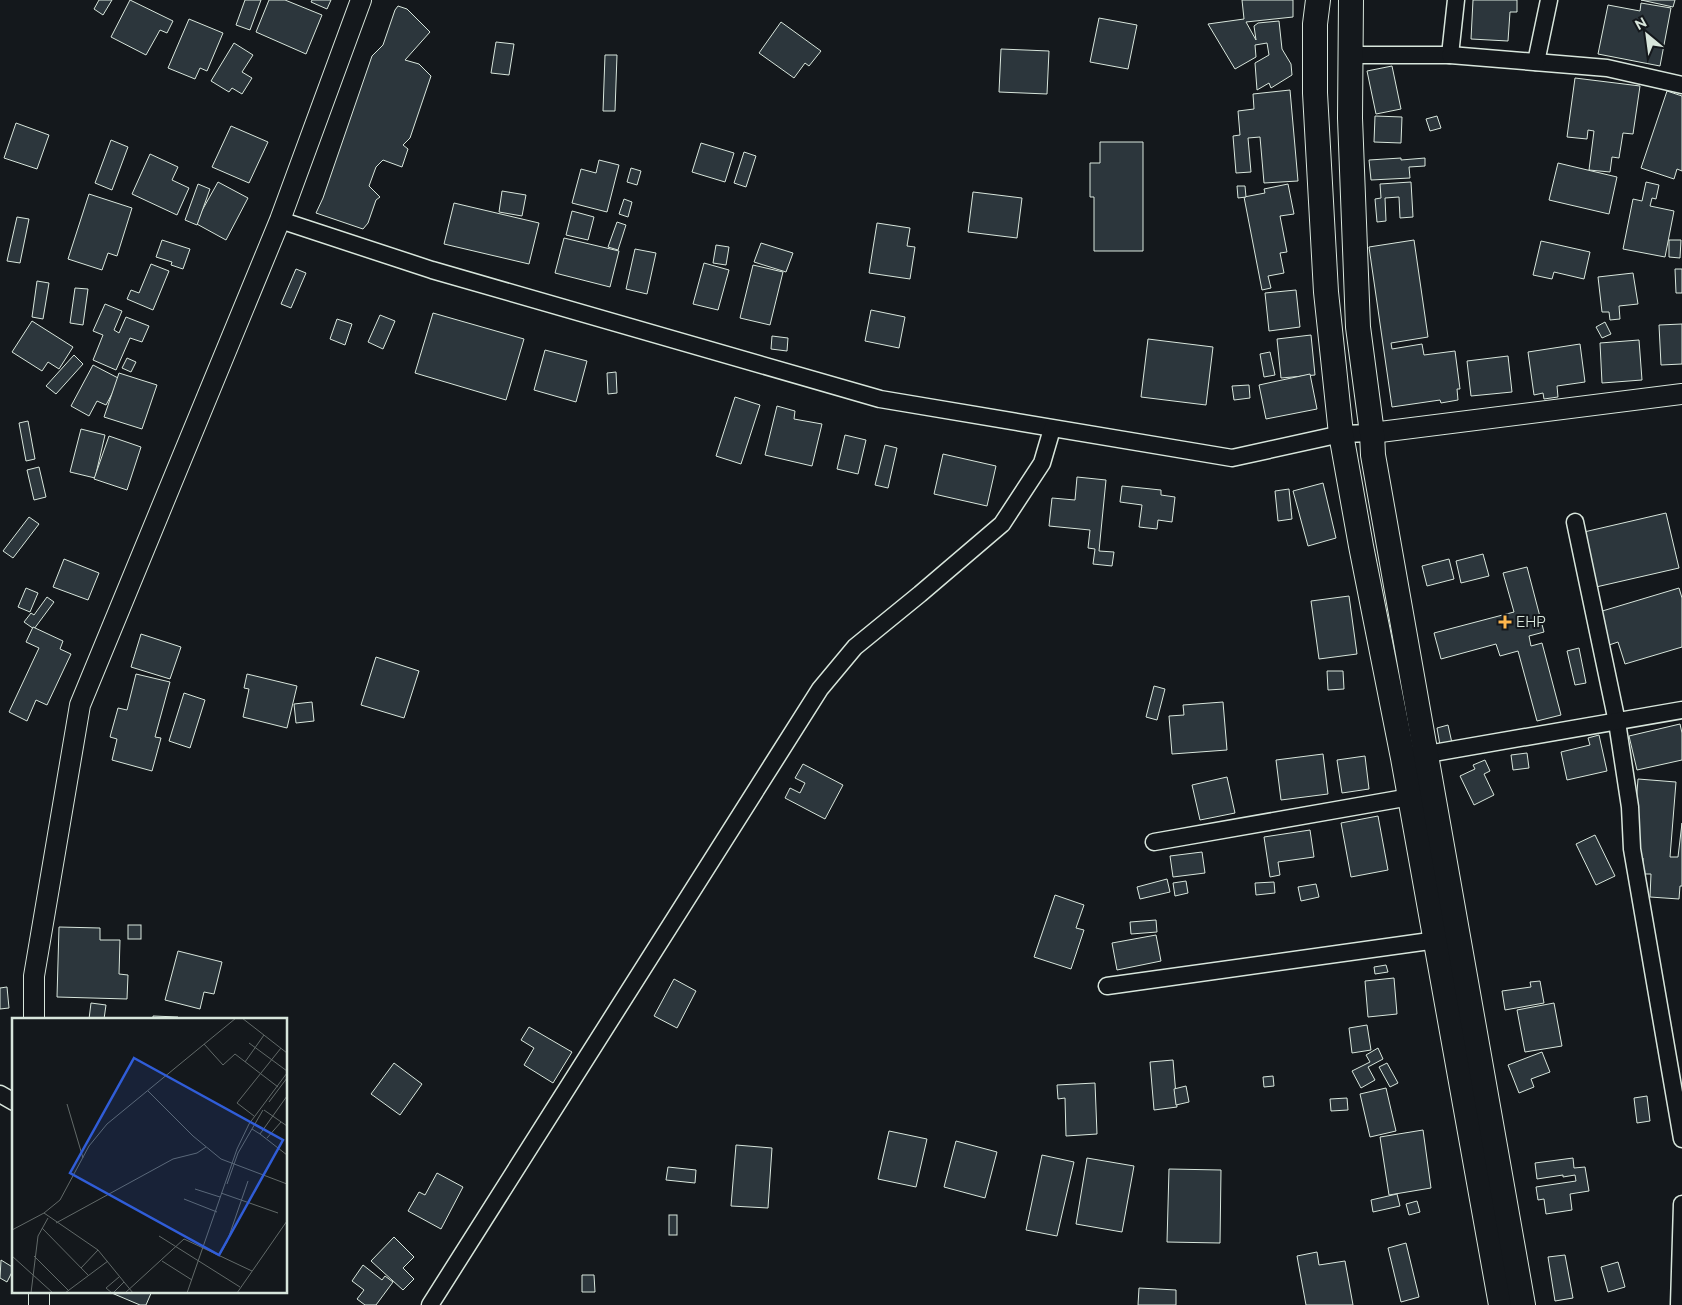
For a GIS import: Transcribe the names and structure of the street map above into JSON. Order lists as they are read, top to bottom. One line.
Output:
{"places":{"health":["EHP"]},"north":"top left"}
